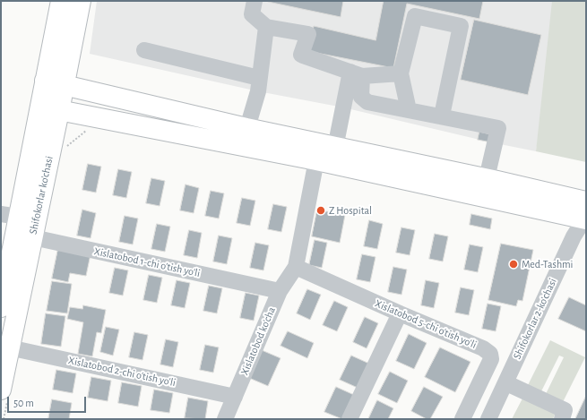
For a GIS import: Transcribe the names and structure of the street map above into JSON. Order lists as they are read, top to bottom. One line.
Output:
{"streets":{"main road":["Shifokorlar ko'chasi"],"street":["Xislatobod 1-chi o'tish yo'li","Shifokorlar 2-ko'chasi","Xislatobod 5-chi o'tish yo'li","Xislatobod ko'cha","Xislatobod 2-chi o'tish yo'li"]},"crossings":[["Shifokorlar ko'chasi","Xislatobod 1-chi o'tish yo'li"],["Shifokorlar ko'chasi","Xislatobod 2-chi o'tish yo'li"],["Xislatobod 1-chi o'tish yo'li","Xislatobod ko'cha"],["Xislatobod 5-chi o'tish yo'li","Xislatobod ko'cha"],["Xislatobod ko'cha","Xislatobod 2-chi o'tish yo'li"]],"places":["Z Hospital","Med-Tashmi"],"scale_bar":"50 m"}
